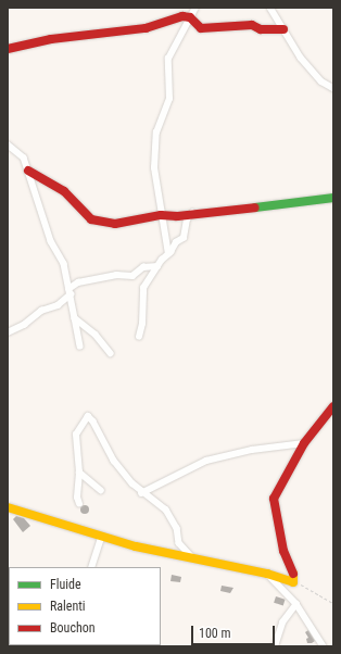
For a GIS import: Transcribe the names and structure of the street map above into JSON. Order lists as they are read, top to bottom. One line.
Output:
{"legend":["Fluide","Ralenti","Bouchon"],"scale_bar":"100 m"}
